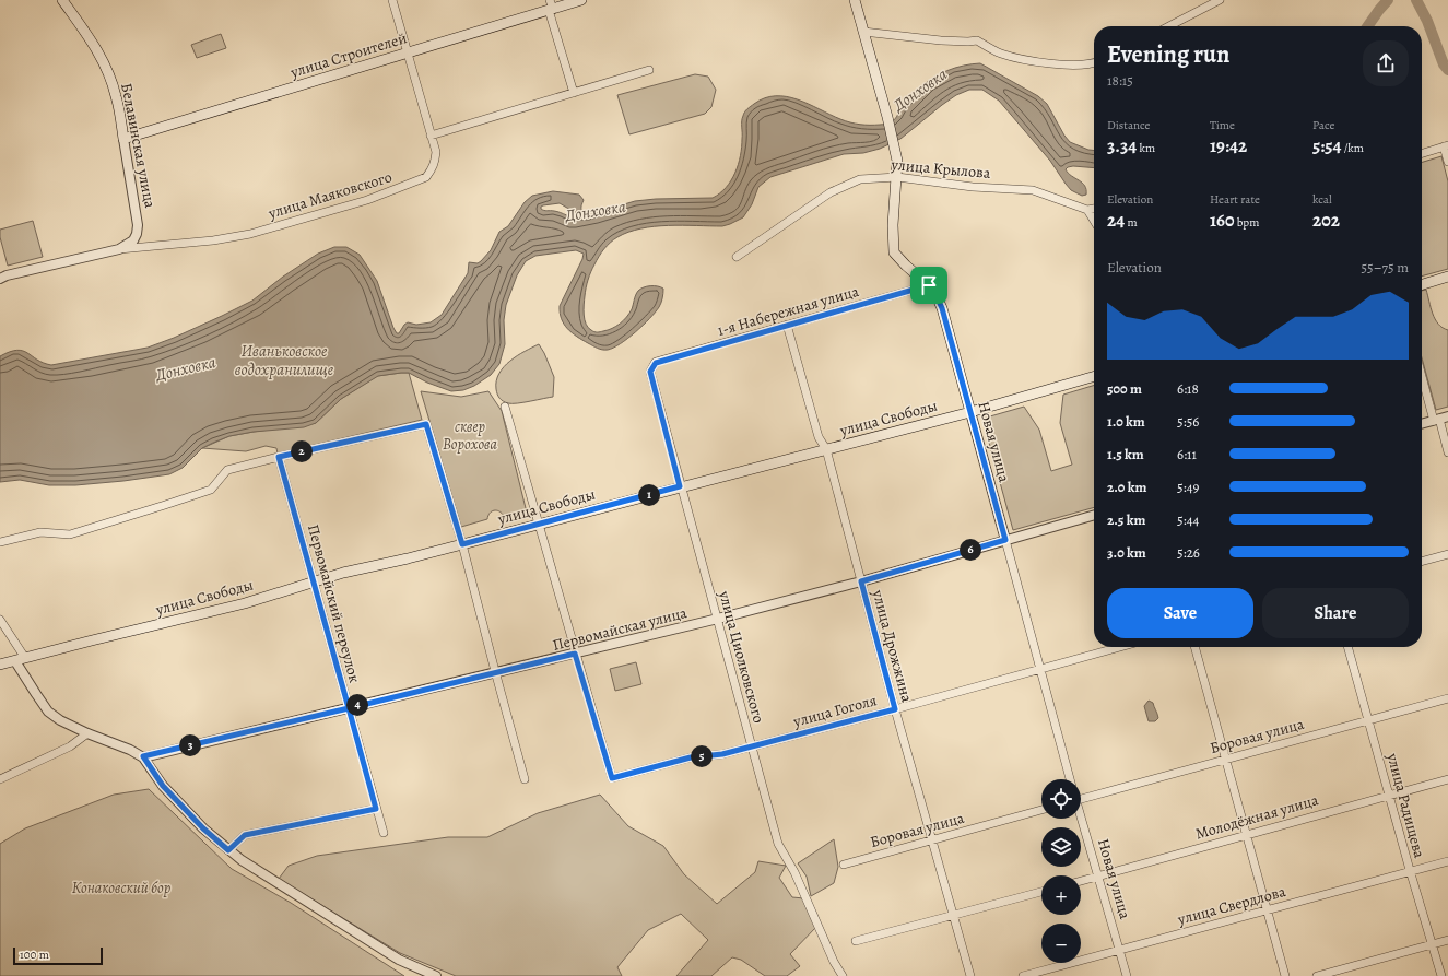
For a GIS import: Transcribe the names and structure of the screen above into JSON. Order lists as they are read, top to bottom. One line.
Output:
{"streets":{"main road":["улица Строителей","Белавинская улица","улица Свободы","Новая улица"],"street":["улица Крылова","улица Маяковского","1-я Набережная улица","Первомайский переулок","Первомайская улица","улица Дрожжина","улица Циолковского","улица Гоголя","Боровая улица","улица Радищева","Молодёжная улица","улица Свердлова"]},"crossings":[["улица Строителей","Белавинская улица"],["Белавинская улица","улица Маяковского"],["улица Крылова","Новая улица"],["1-я Набережная улица","Новая улица"],["1-я Набережная улица","улица Дрожжина"],["1-я Набережная улица","улица Циолковского"],["улица Свободы","Новая улица"],["улица Свободы","Первомайский переулок"],["улица Свободы","улица Дрожжина"],["улица Свободы","улица Циолковского"],["Новая улица","Первомайская улица"],["Новая улица","улица Гоголя"],["Новая улица","Молодёжная улица"],["Новая улица","улица Свердлова"],["Первомайский переулок","Первомайская улица"],["Первомайская улица","улица Дрожжина"],["Первомайская улица","улица Циолковского"],["Первомайская улица","улица Гоголя"],["улица Дрожжина","улица Гоголя"],["улица Дрожжина","Боровая улица"],["улица Циолковского","улица Гоголя"],["Боровая улица","улица Радищева"],["улица Радищева","Молодёжная улица"],["улица Радищева","улица Свердлова"]],"water":["Донховка","Иваньковское водохранилище"],"parks":["сквер Ворохова","Конаковский бор"],"scale_bar":"100 m","page":{"heading":["Evening run","18:15"],"stats":[["Distance","3.34 km"],["Time","19:42"],["Pace","5:54 /km"],["Elevation","24 m"],["Heart rate","160 bpm"],["kcal","202"]],"chart":["Elevation","55–75 m"],"list":[{"name":"500 m","note":"6:18"},{"name":"1.0 km","note":"5:56"},{"name":"1.5 km","note":"6:11"},{"name":"2.0 km","note":"5:49"},{"name":"2.5 km","note":"5:44"},{"name":"3.0 km","note":"5:26"}],"pins":["2","1","6","4","3","5"],"buttons":["Save","Share"],"map_buttons":["+","−"],"scale":"100 m"}}
